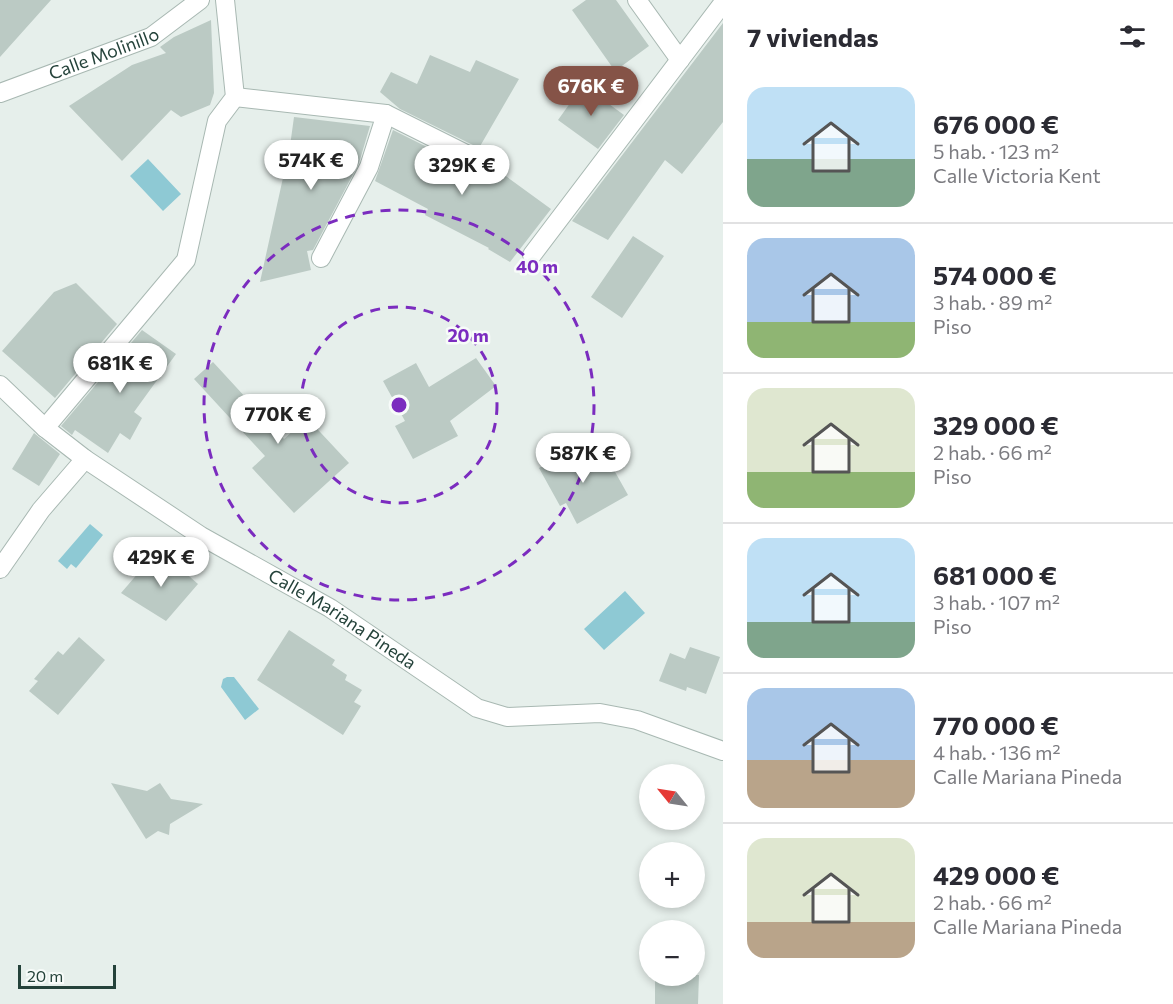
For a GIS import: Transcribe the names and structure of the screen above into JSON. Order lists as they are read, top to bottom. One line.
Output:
{"streets":{"street":["Calle Molinillo","Calle Mariana Pineda"]},"scale_bar":"20 m","north":"top left","page":{"heading":"7 viviendas","price":["676K €","574K €","329K €","681K €","770K €","587K €","429K €"],"list":[{"name":"676 000 €","note":"5 hab. · 123 m² · Calle Victoria Kent"},{"name":"574 000 €","note":"3 hab. · 89 m² · Piso"},{"name":"329 000 €","note":"2 hab. · 66 m² · Piso"},{"name":"681 000 €","note":"3 hab. · 107 m² · Piso"},{"name":"770 000 €","note":"4 hab. · 136 m² · Calle Mariana Pineda"},{"name":"429 000 €","note":"2 hab. · 66 m² · Calle Mariana Pineda"}],"map_buttons":["+","−"],"scale":"20 m"},"rings":["40 m","20 m"]}
